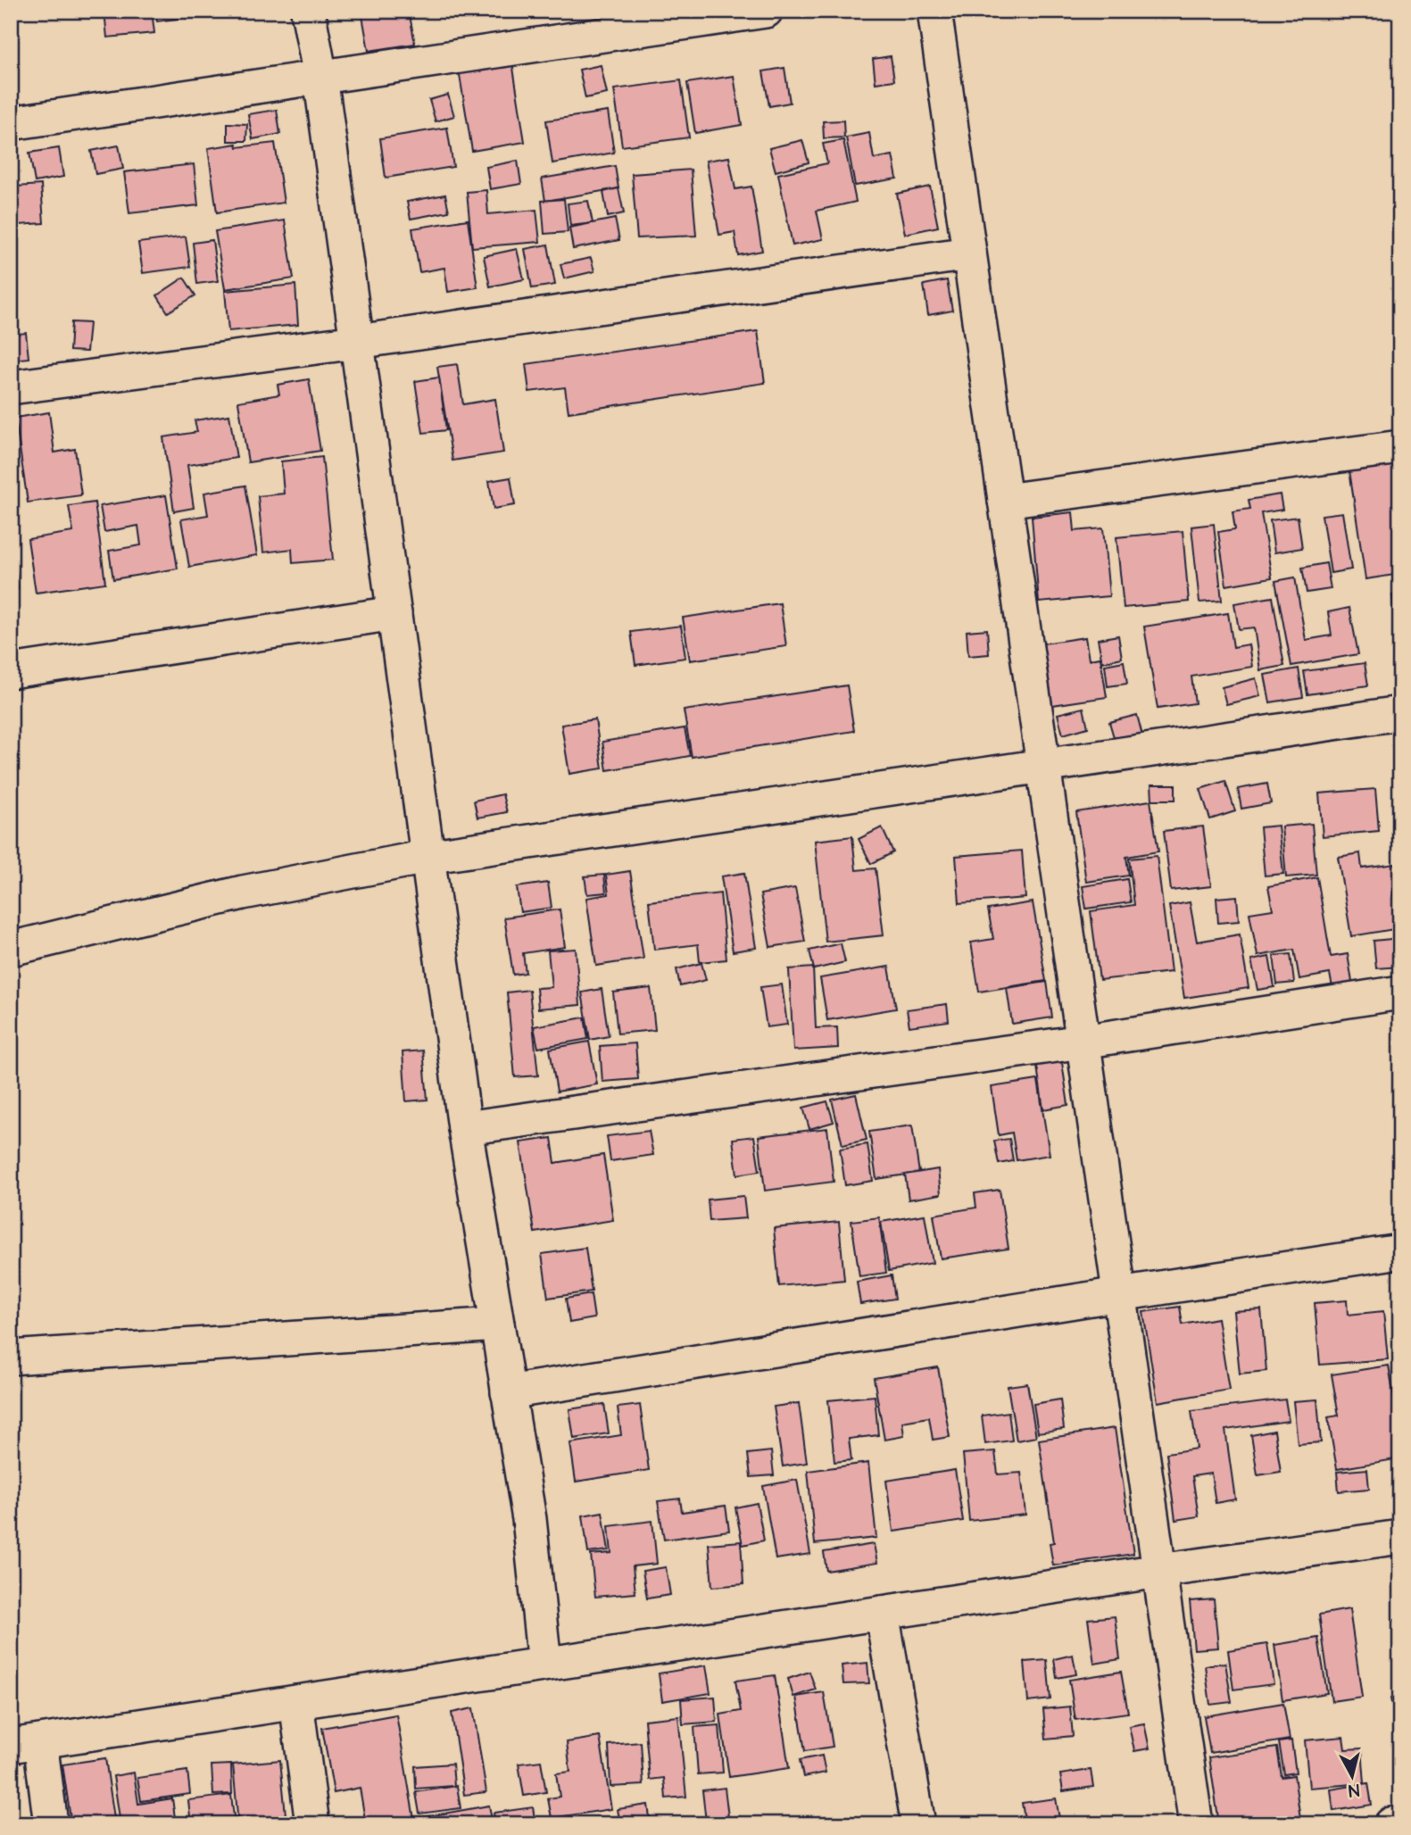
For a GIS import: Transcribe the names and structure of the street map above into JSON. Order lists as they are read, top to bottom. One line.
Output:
{"north":"bottom"}
